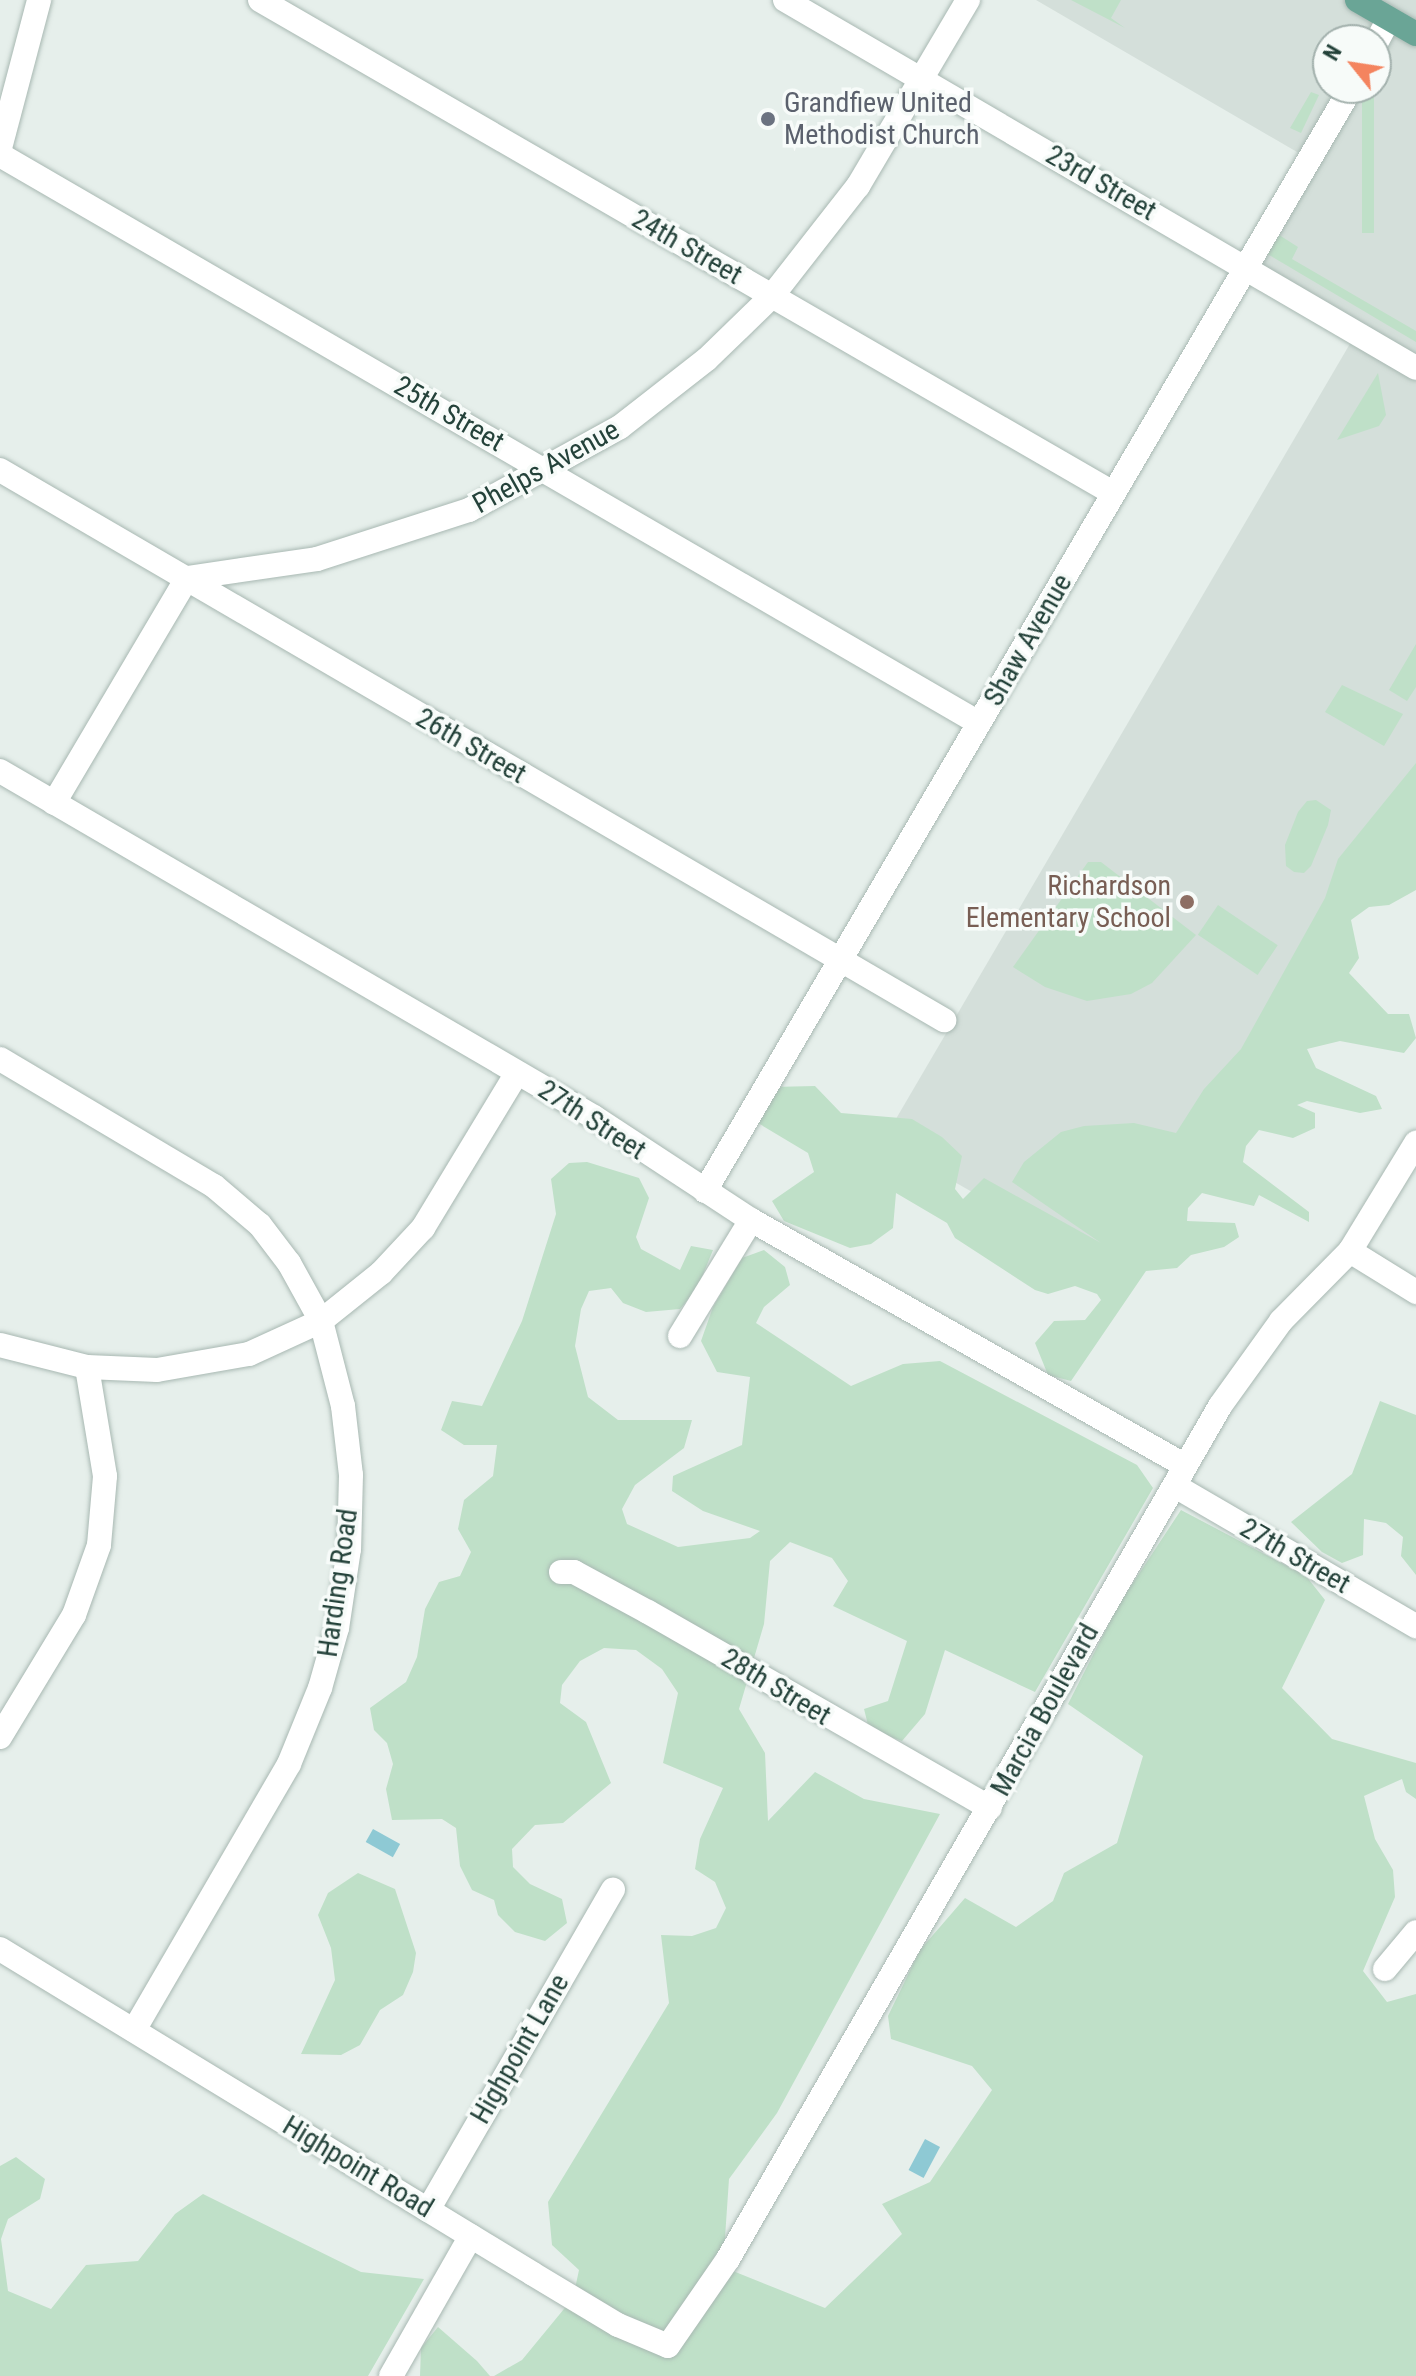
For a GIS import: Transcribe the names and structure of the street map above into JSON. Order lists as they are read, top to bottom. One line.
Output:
{"streets":{"street":["23rd Street","24th Street","25th Street","Phelps Avenue","Shaw Avenue","26th Street","27th Street","Harding Road","28th Street","Marcia Boulevard","Highpoint Lane","Highpoint Road"]},"crossings":[["23rd Street","Phelps Avenue"],["23rd Street","Shaw Avenue"],["24th Street","Phelps Avenue"],["24th Street","Shaw Avenue"],["25th Street","Phelps Avenue"],["25th Street","Shaw Avenue"],["Phelps Avenue","26th Street"],["Shaw Avenue","26th Street"],["Shaw Avenue","27th Street"],["27th Street","Marcia Boulevard"],["Harding Road","Highpoint Road"],["28th Street","Marcia Boulevard"],["Marcia Boulevard","Highpoint Road"],["Highpoint Lane","Highpoint Road"]],"places":["Grandfiew United Methodist Church","Richardson Elementary School"],"north":"top left"}
